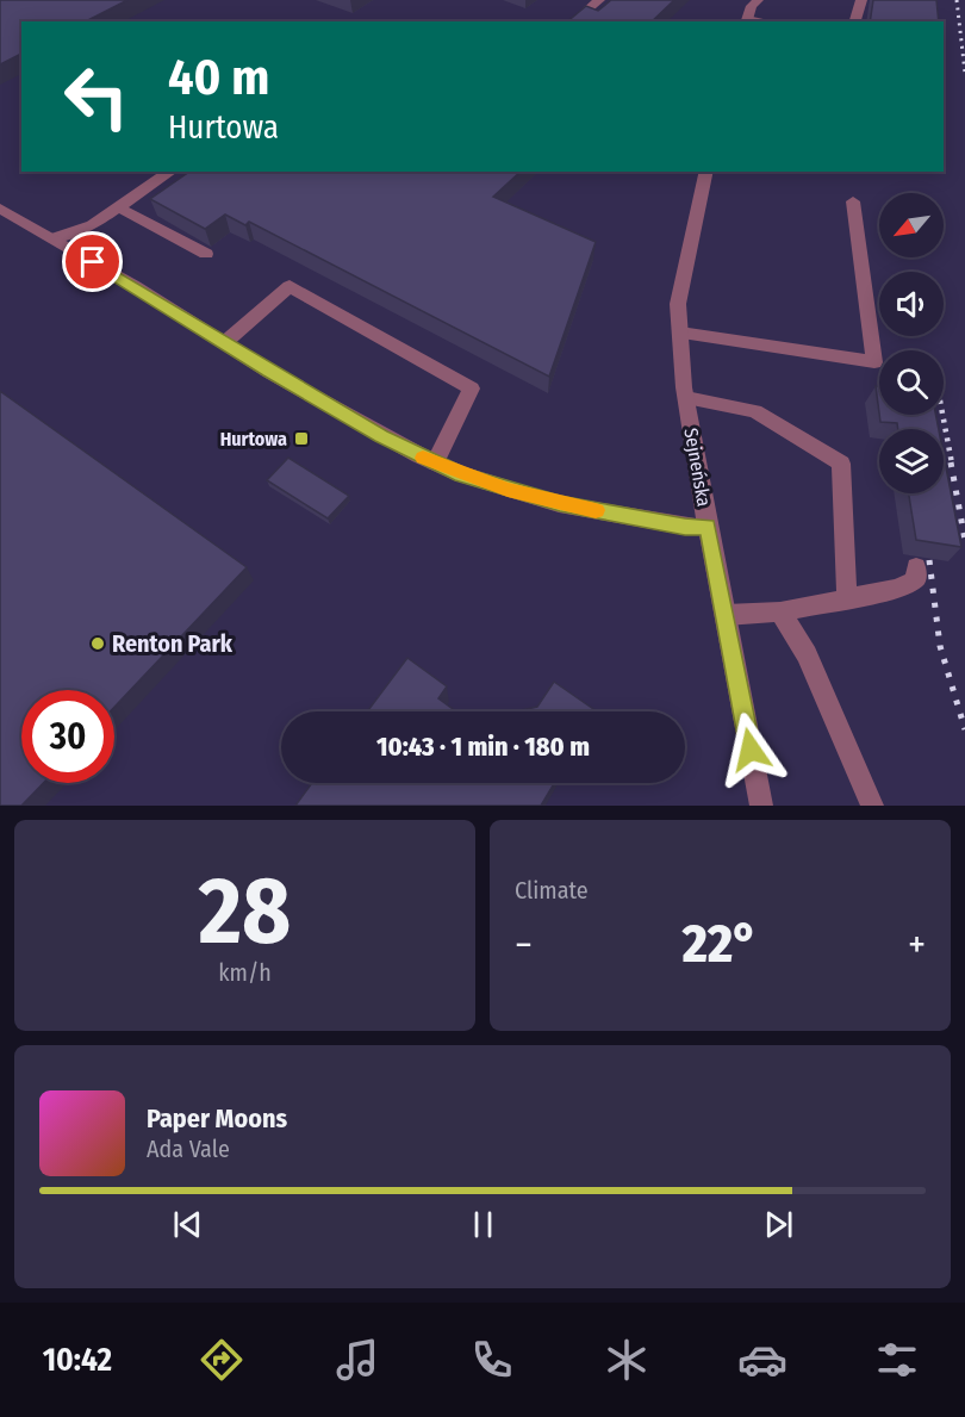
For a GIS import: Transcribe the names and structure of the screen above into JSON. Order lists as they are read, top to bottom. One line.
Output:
{"streets":{"street":["Sejneńska"]},"places":{"transit":["Hurtowa"],"other":["Renton Park"]},"north":"bottom left","page":{"turn":["40 m","Hurtowa"],"limit":"30","trip":"10:43 · 1 min · 180 m","tile":[["28","km/h"],"Climate"],"heat":["−","22°","+"],"song":["Paper Moons","Ada Vale"],"tabs":"10:42"}}
